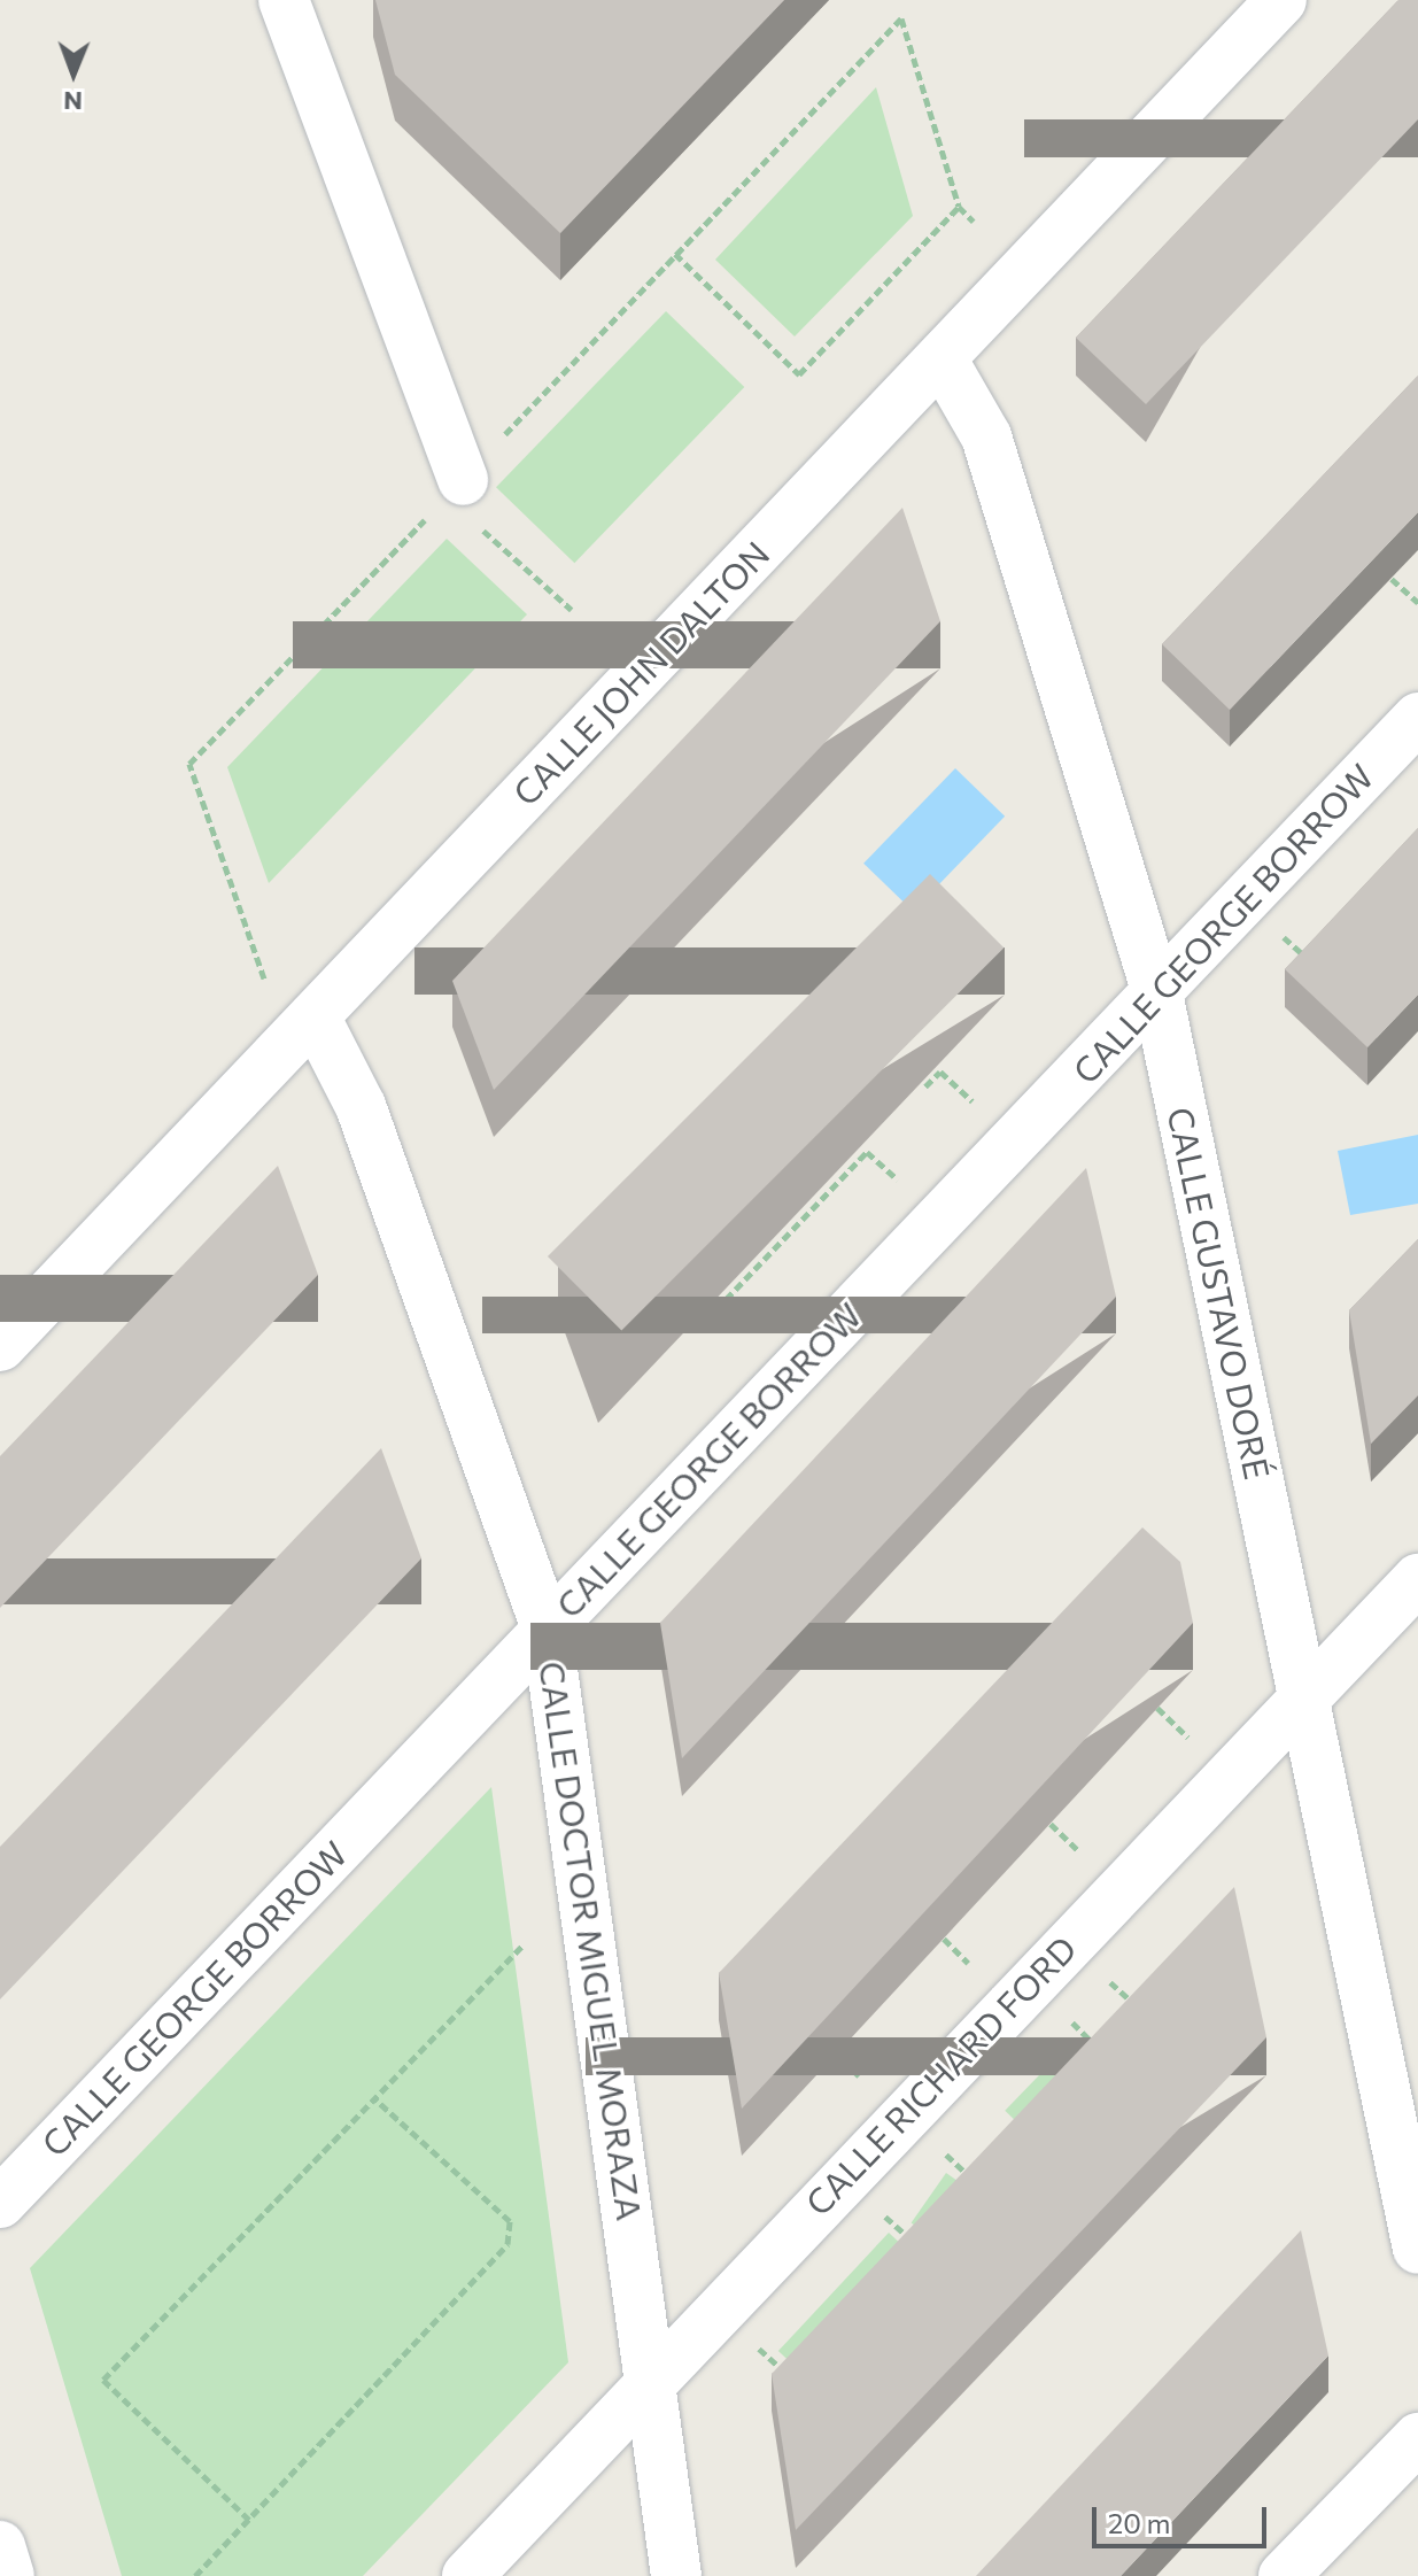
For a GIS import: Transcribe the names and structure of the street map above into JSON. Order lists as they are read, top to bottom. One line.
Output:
{"streets":{"street":["CALLE JOHN DALTON","CALLE GEORGE BORROW","CALLE GUSTAVO DORÉ","CALLE DOCTOR MIGUEL MORAZA","CALLE RICHARD FORD"]},"crossings":[["CALLE JOHN DALTON","CALLE GUSTAVO DORÉ"],["CALLE JOHN DALTON","CALLE DOCTOR MIGUEL MORAZA"],["CALLE GEORGE BORROW","CALLE GUSTAVO DORÉ"],["CALLE GEORGE BORROW","CALLE DOCTOR MIGUEL MORAZA"],["CALLE GUSTAVO DORÉ","CALLE RICHARD FORD"],["CALLE DOCTOR MIGUEL MORAZA","CALLE RICHARD FORD"]],"scale_bar":"20 m","north":"bottom"}
